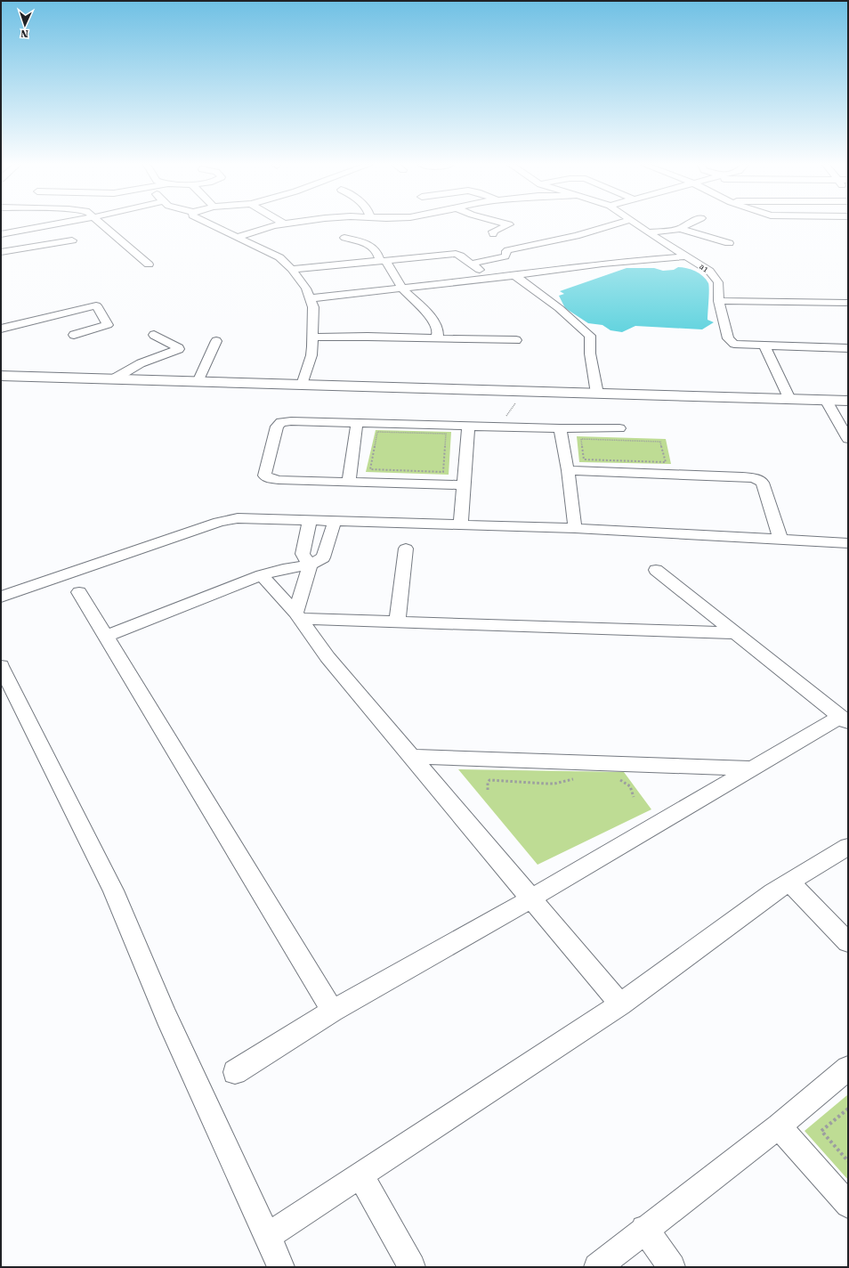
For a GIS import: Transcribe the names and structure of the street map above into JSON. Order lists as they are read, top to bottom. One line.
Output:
{"streets":{"street":["a1"]},"north":"bottom"}
